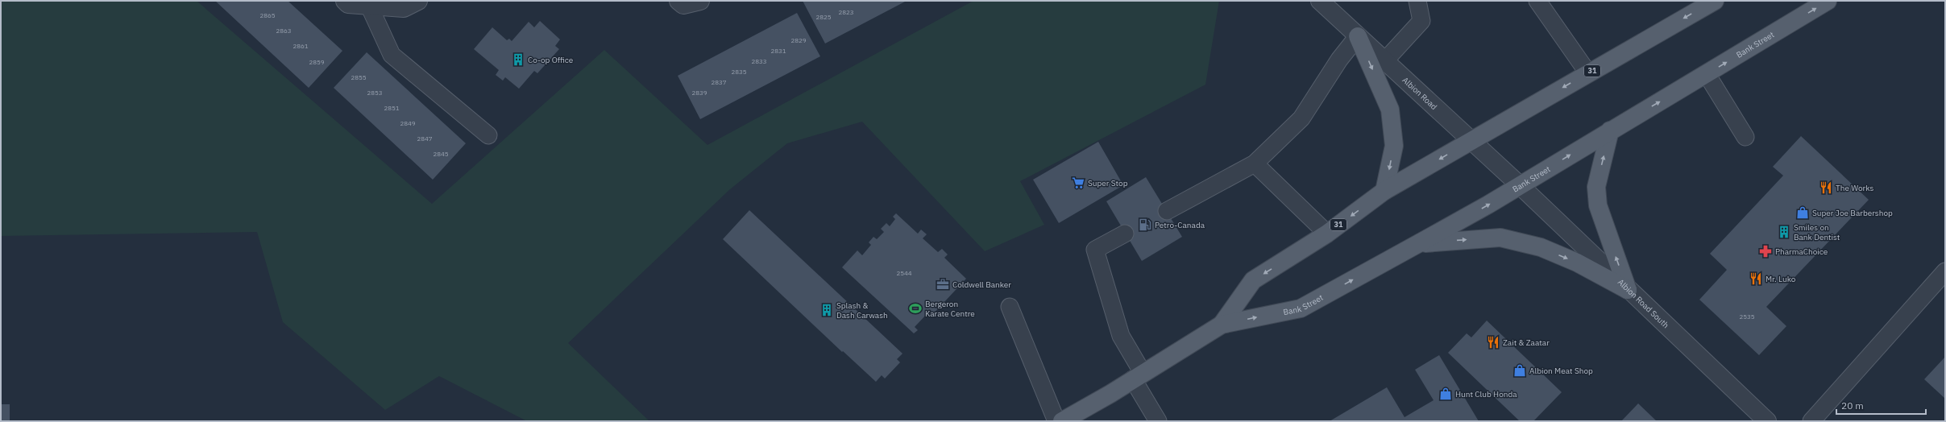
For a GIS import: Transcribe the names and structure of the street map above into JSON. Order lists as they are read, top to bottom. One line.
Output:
{"streets":{"main road":["Bank Street","31"],"street":["Albion Road","Albion Road South"]},"crossings":[["Bank Street","Albion Road"],["Bank Street","Albion Road South"],["Albion Road","Albion Road South"]],"places":{"building":["Co-op Office","Smiles on Bank Dentist","Splash & Dash Carwash"],"supermarket":["Super Stop"],"restaurant":["The Works","Mr. Luko","Zait & Zaatar"],"shop":["Super Joe Barbershop","Albion Meat Shop","Hunt Club Honda"],"fuel station":["Petro-Canada"],"pharmacy":["PharmaChoice"],"office":["Coldwell Banker"],"sports":["Bergeron Karate Centre"]},"house_numbers":["2823","2865","2825","2863","2829","2861","2831","2833","2859","2835","2855","2837","2853","2839","2851","2849","2847","2845","2544","2535"],"scale_bar":"20 m"}
